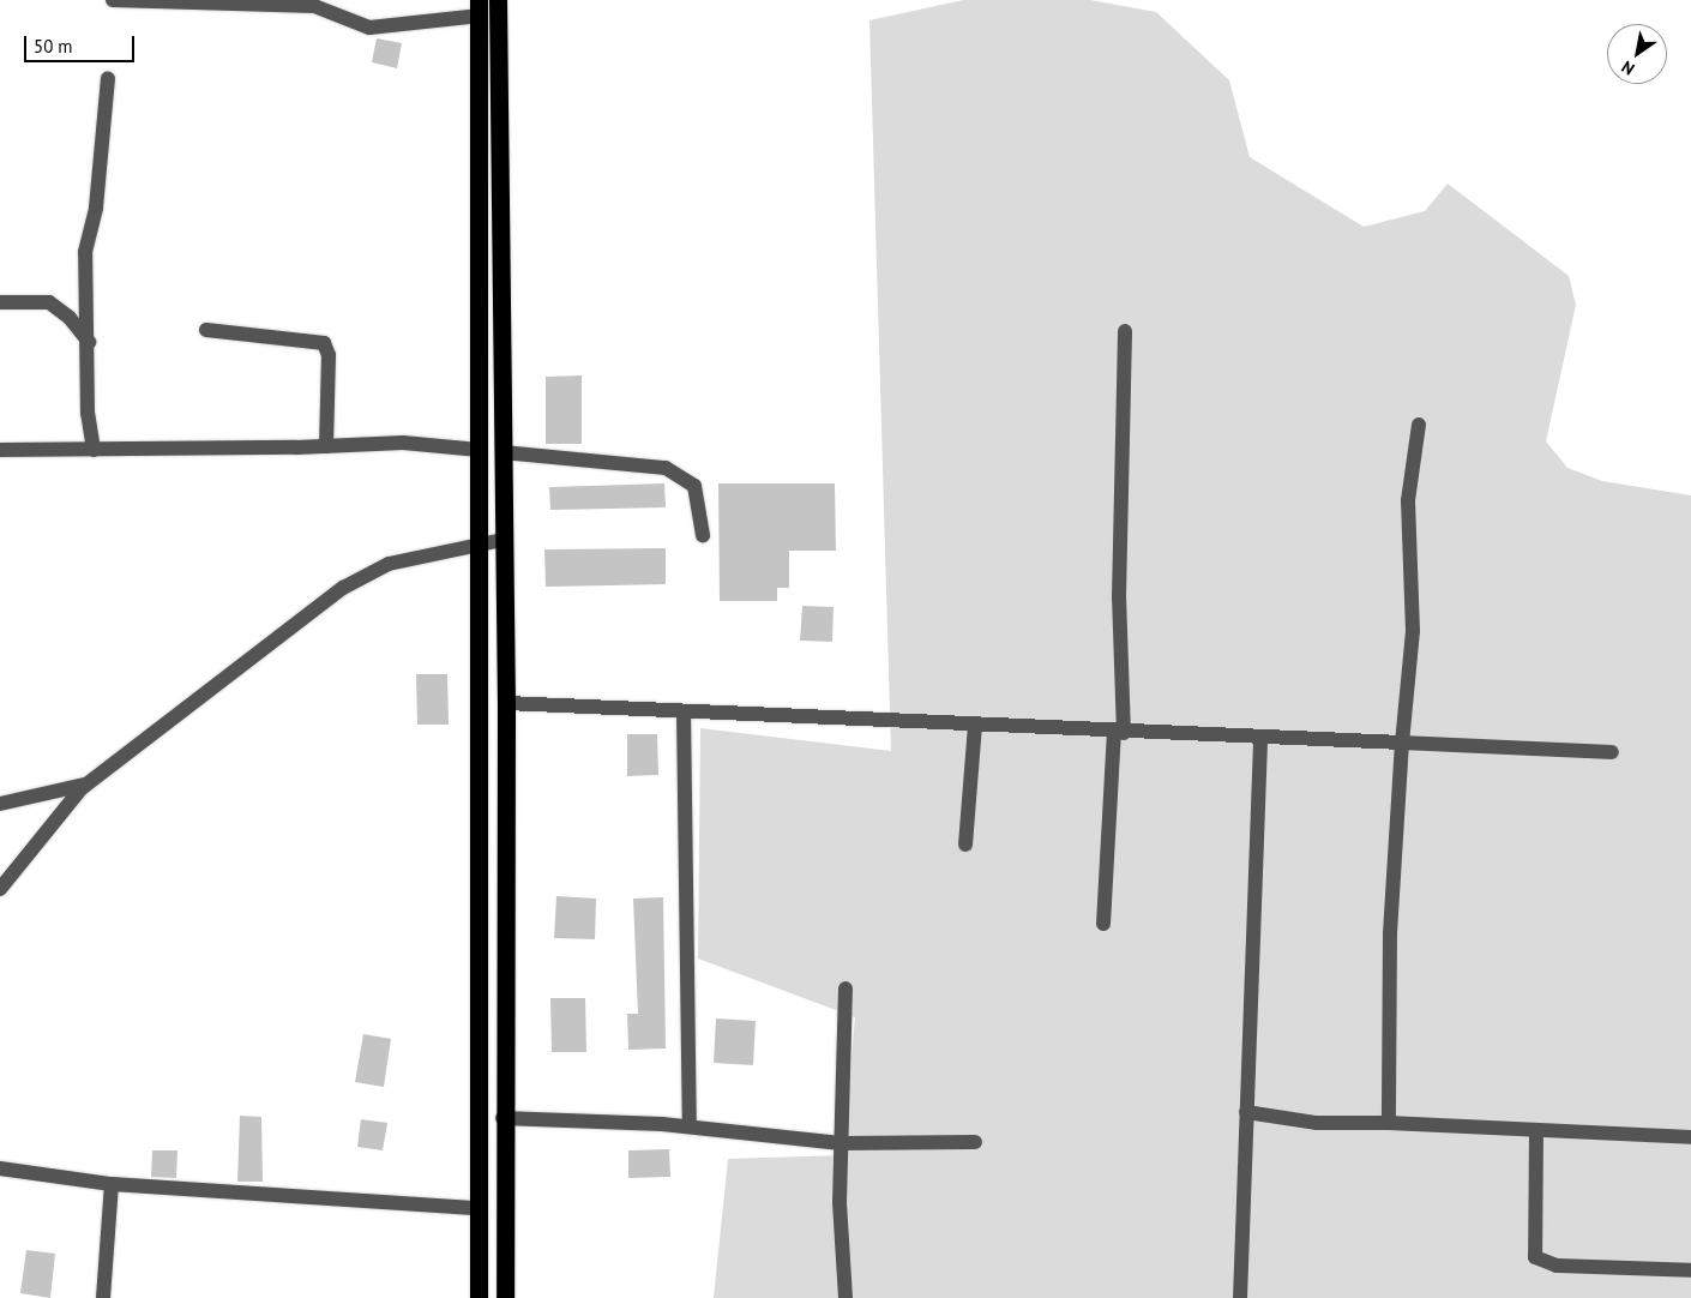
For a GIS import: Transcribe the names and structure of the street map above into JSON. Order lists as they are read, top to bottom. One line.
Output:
{"scale_bar":"50 m","north":"bottom left"}
